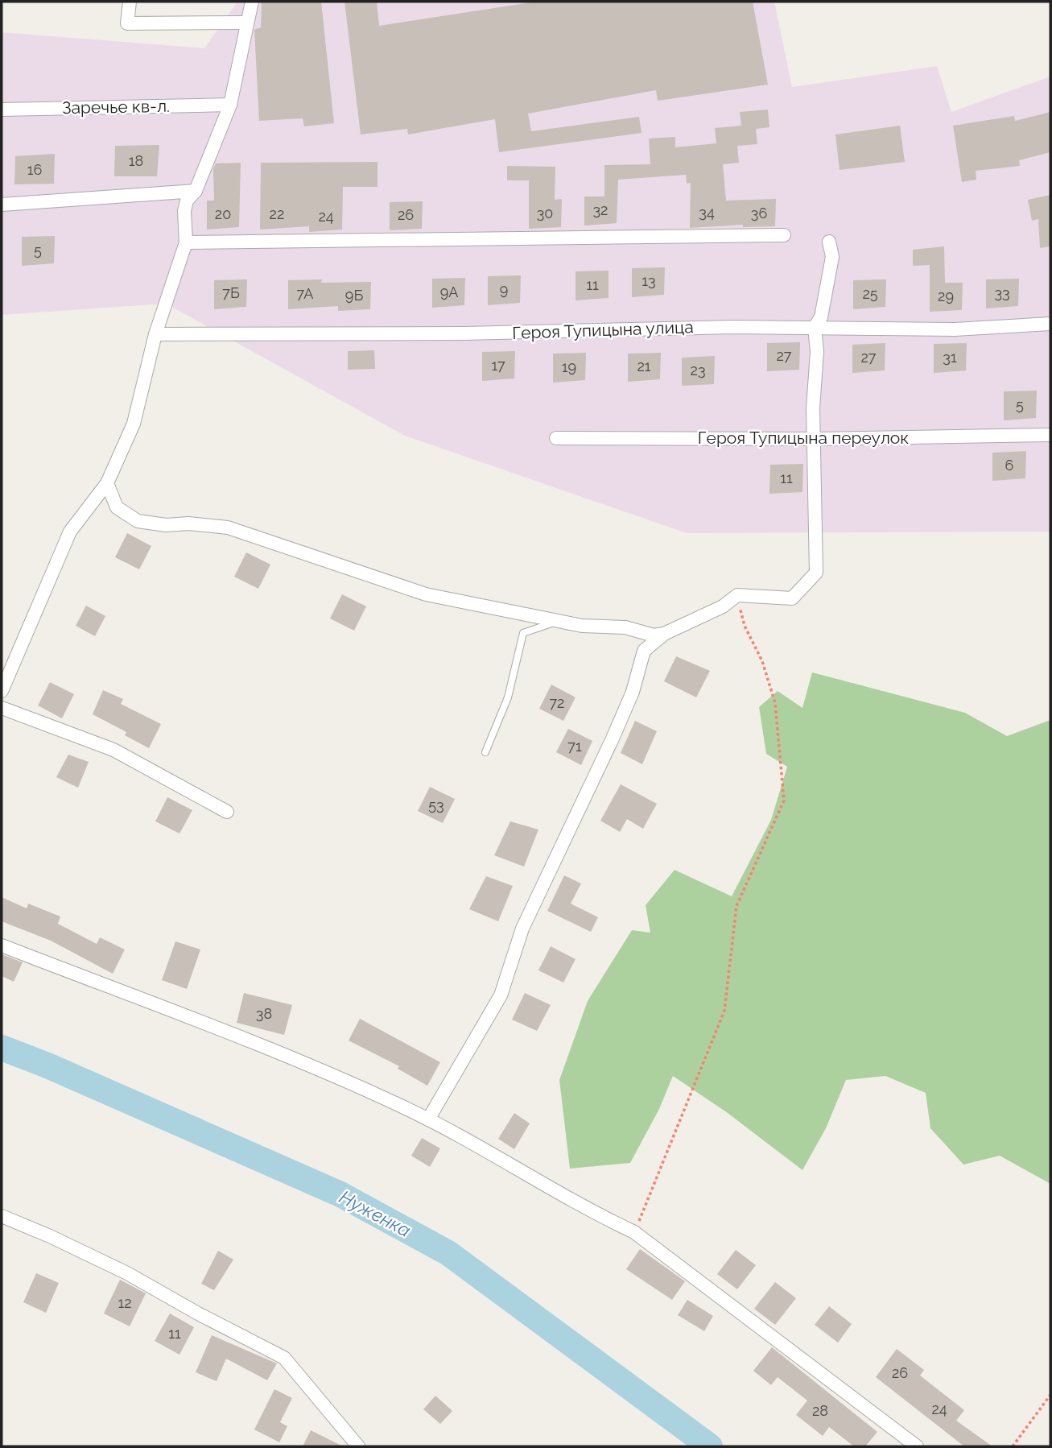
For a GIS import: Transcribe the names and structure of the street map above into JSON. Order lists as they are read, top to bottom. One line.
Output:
{"streets":{"street":["Заречье кв-л.","Героя Тупицына улица","Героя Тупицына переулок"]},"water":["Нуженка"],"house_numbers":["18","16","32","34","30","36","20","22","26","24","5","13","11","9","9А","7Б","33","7А","25","9Б","29","27","27","31","17","21","19","23","5","6","11","72","71","53","38","12","11","26","24","28"]}
